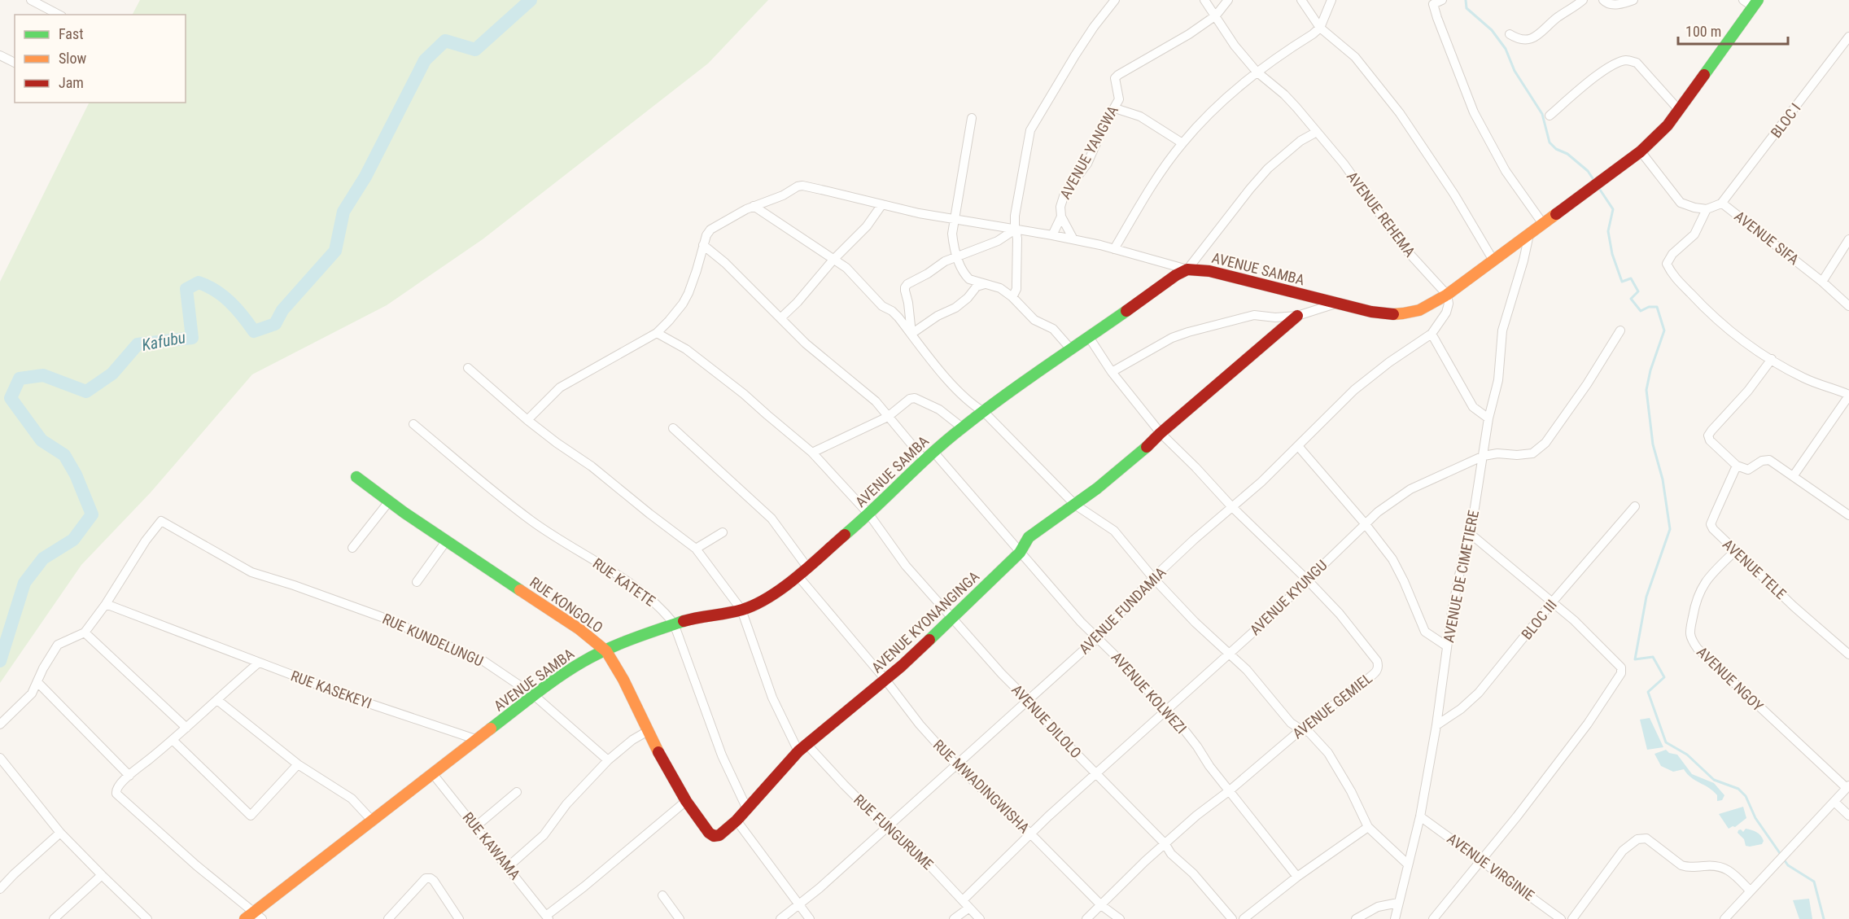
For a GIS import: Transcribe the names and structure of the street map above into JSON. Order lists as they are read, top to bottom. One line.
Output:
{"streets":{"street":["BLOC I","AVENUE YANGWA","AVENUE REHEMA","AVENUE SIFA","AVENUE SAMBA","AVENUE TELE","AVENUE DE CIMETIERE","RUE KATETE","AVENUE KYUNGU","RUE KONGOLO","AVENUE FUNDAMIA","BLOC III","AVENUE KYONANGINGA","RUE KUNDELUNGU","AVENUE NGOY","RUE KASEKEYI","AVENUE KOLWEZI","AVENUE GEMIEL","AVENUE DILOLO","RUE MWADINGWISHA","RUE FUNGURUME","RUE KAWAMA","AVENUE VIRGINIE"]},"crossings":[["BLOC I","AVENUE SIFA"],["AVENUE YANGWA","AVENUE REHEMA"],["AVENUE REHEMA","AVENUE SAMBA"],["AVENUE REHEMA","AVENUE FUNDAMIA"],["AVENUE SAMBA","AVENUE DE CIMETIERE"],["AVENUE SAMBA","RUE KATETE"],["AVENUE SAMBA","RUE KONGOLO"],["AVENUE SAMBA","AVENUE FUNDAMIA"],["AVENUE SAMBA","RUE KUNDELUNGU"],["AVENUE SAMBA","RUE KASEKEYI"],["AVENUE SAMBA","AVENUE KOLWEZI"],["AVENUE SAMBA","AVENUE GEMIEL"],["AVENUE SAMBA","AVENUE DILOLO"],["AVENUE SAMBA","RUE MWADINGWISHA"],["AVENUE SAMBA","RUE FUNGURUME"],["AVENUE SAMBA","RUE KAWAMA"],["AVENUE TELE","AVENUE NGOY"],["AVENUE DE CIMETIERE","AVENUE KYUNGU"],["AVENUE DE CIMETIERE","BLOC III"],["AVENUE DE CIMETIERE","AVENUE VIRGINIE"],["RUE KATETE","AVENUE KYONANGINGA"],["AVENUE KYUNGU","AVENUE KOLWEZI"],["AVENUE KYUNGU","AVENUE GEMIEL"],["AVENUE KYUNGU","AVENUE DILOLO"],["AVENUE KYUNGU","RUE MWADINGWISHA"],["AVENUE KYUNGU","RUE FUNGURUME"],["RUE KONGOLO","AVENUE KYONANGINGA"],["AVENUE FUNDAMIA","AVENUE KOLWEZI"],["AVENUE FUNDAMIA","AVENUE GEMIEL"],["AVENUE FUNDAMIA","AVENUE DILOLO"],["AVENUE FUNDAMIA","RUE MWADINGWISHA"],["AVENUE FUNDAMIA","RUE FUNGURUME"],["AVENUE KYONANGINGA","AVENUE KOLWEZI"],["AVENUE KYONANGINGA","AVENUE GEMIEL"],["AVENUE KYONANGINGA","AVENUE DILOLO"],["AVENUE KYONANGINGA","RUE MWADINGWISHA"],["AVENUE KYONANGINGA","RUE FUNGURUME"],["RUE KUNDELUNGU","RUE KASEKEYI"],["AVENUE KOLWEZI","AVENUE GEMIEL"],["AVENUE GEMIEL","AVENUE DILOLO"],["AVENUE GEMIEL","RUE MWADINGWISHA"]],"water":["Kafubu"],"legend":["Fast","Slow","Jam"],"scale_bar":"100 m"}
